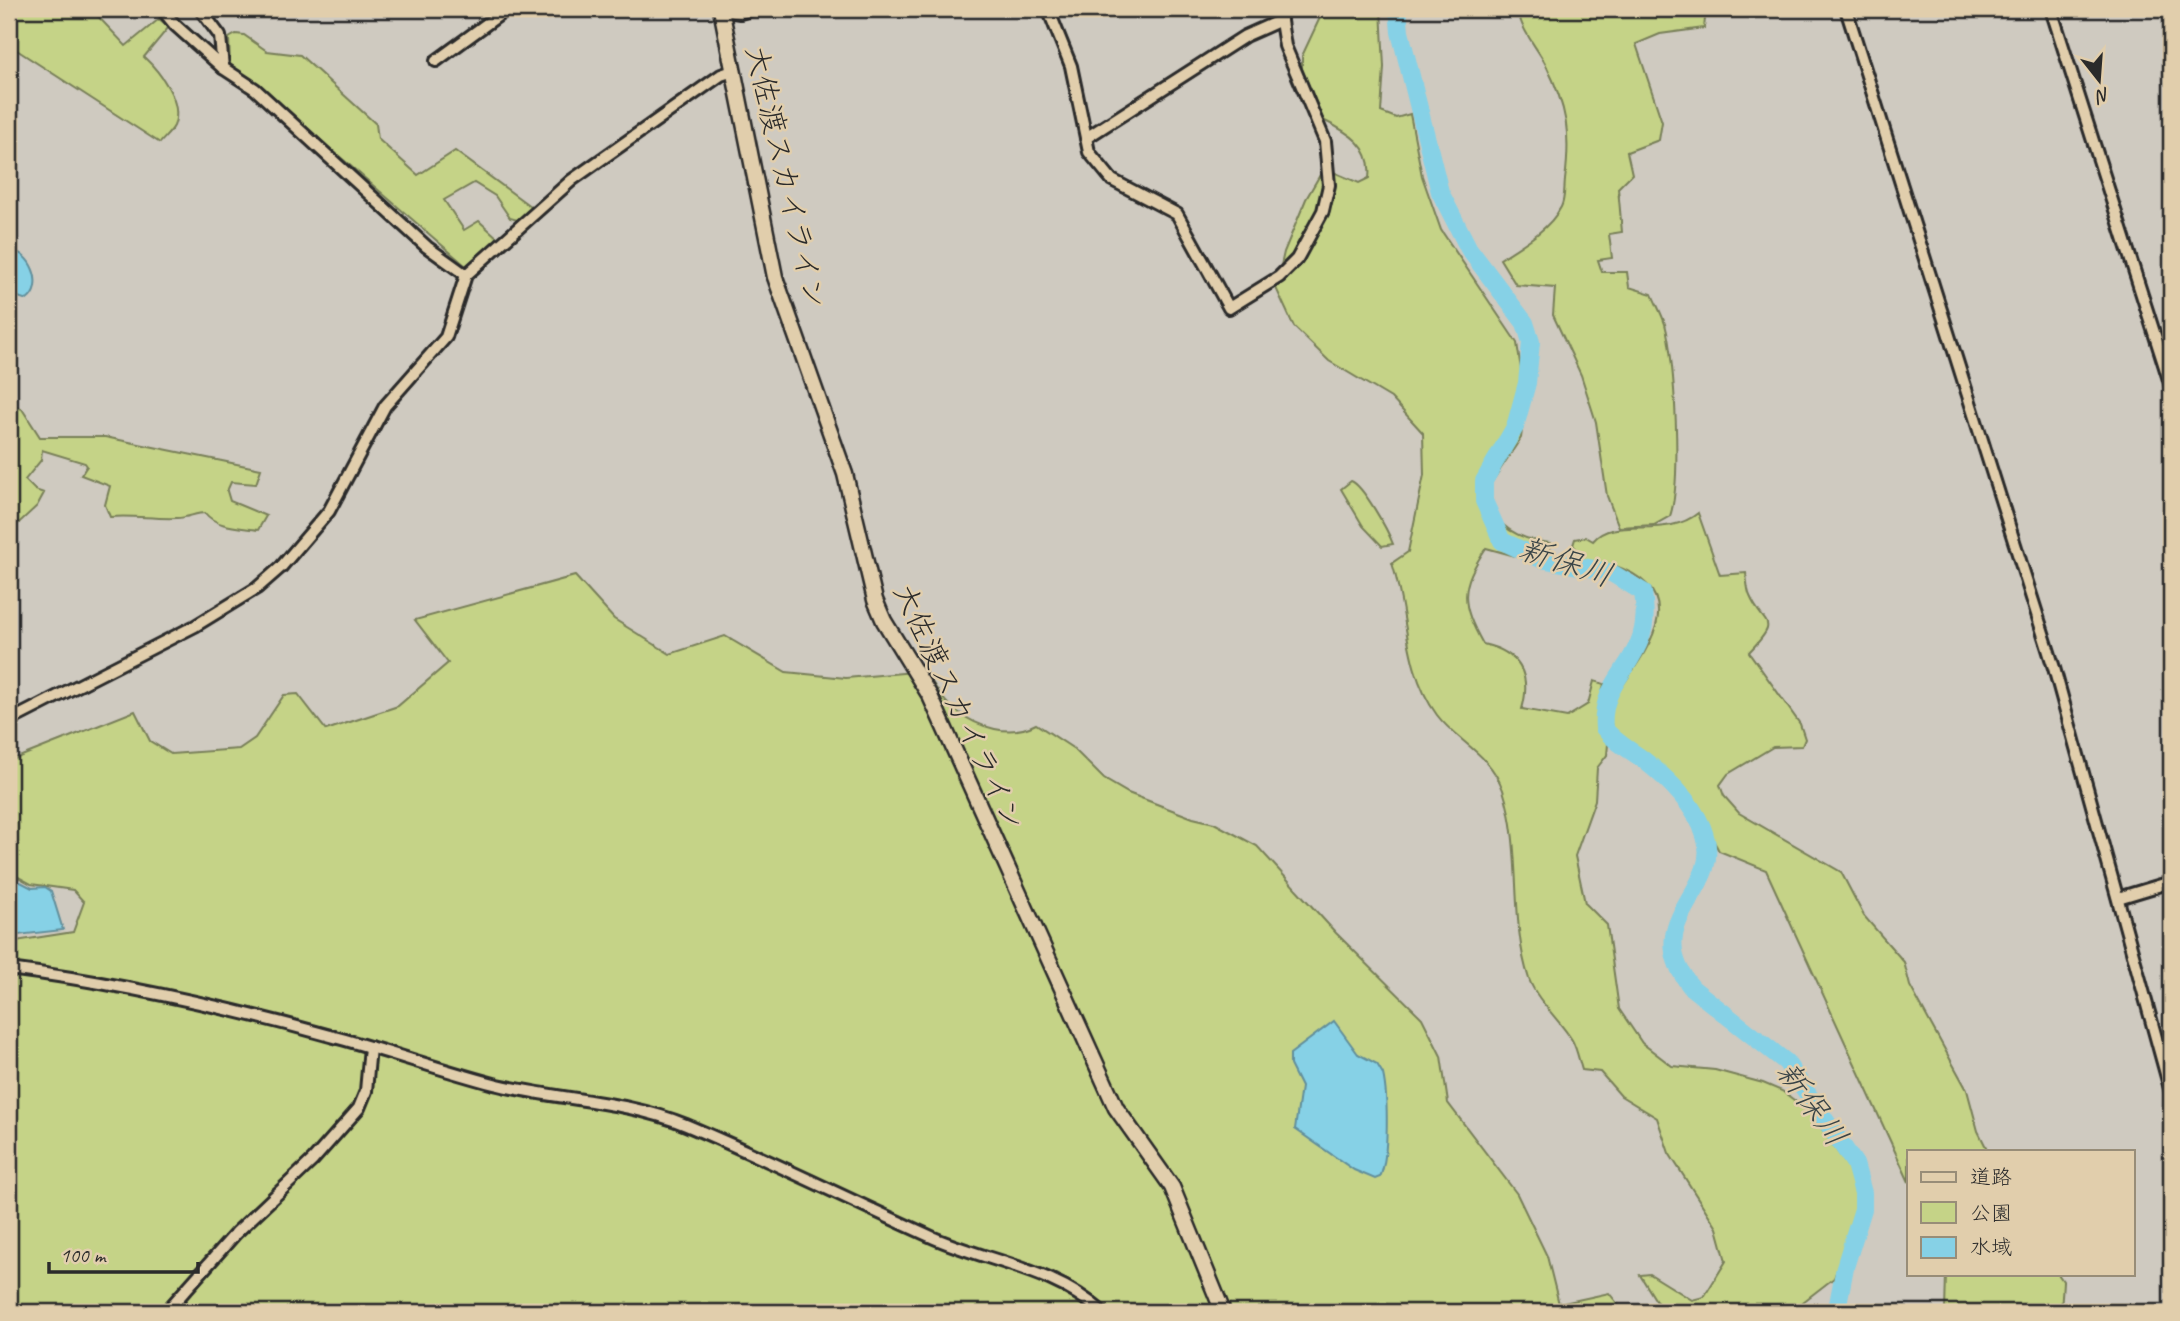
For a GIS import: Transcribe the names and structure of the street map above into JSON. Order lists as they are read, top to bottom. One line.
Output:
{"streets":{"street":["大佐渡スカイライン"]},"water":["新保川"],"legend":["道路","公園","水域"],"scale_bar":"100 m","north":"bottom"}
